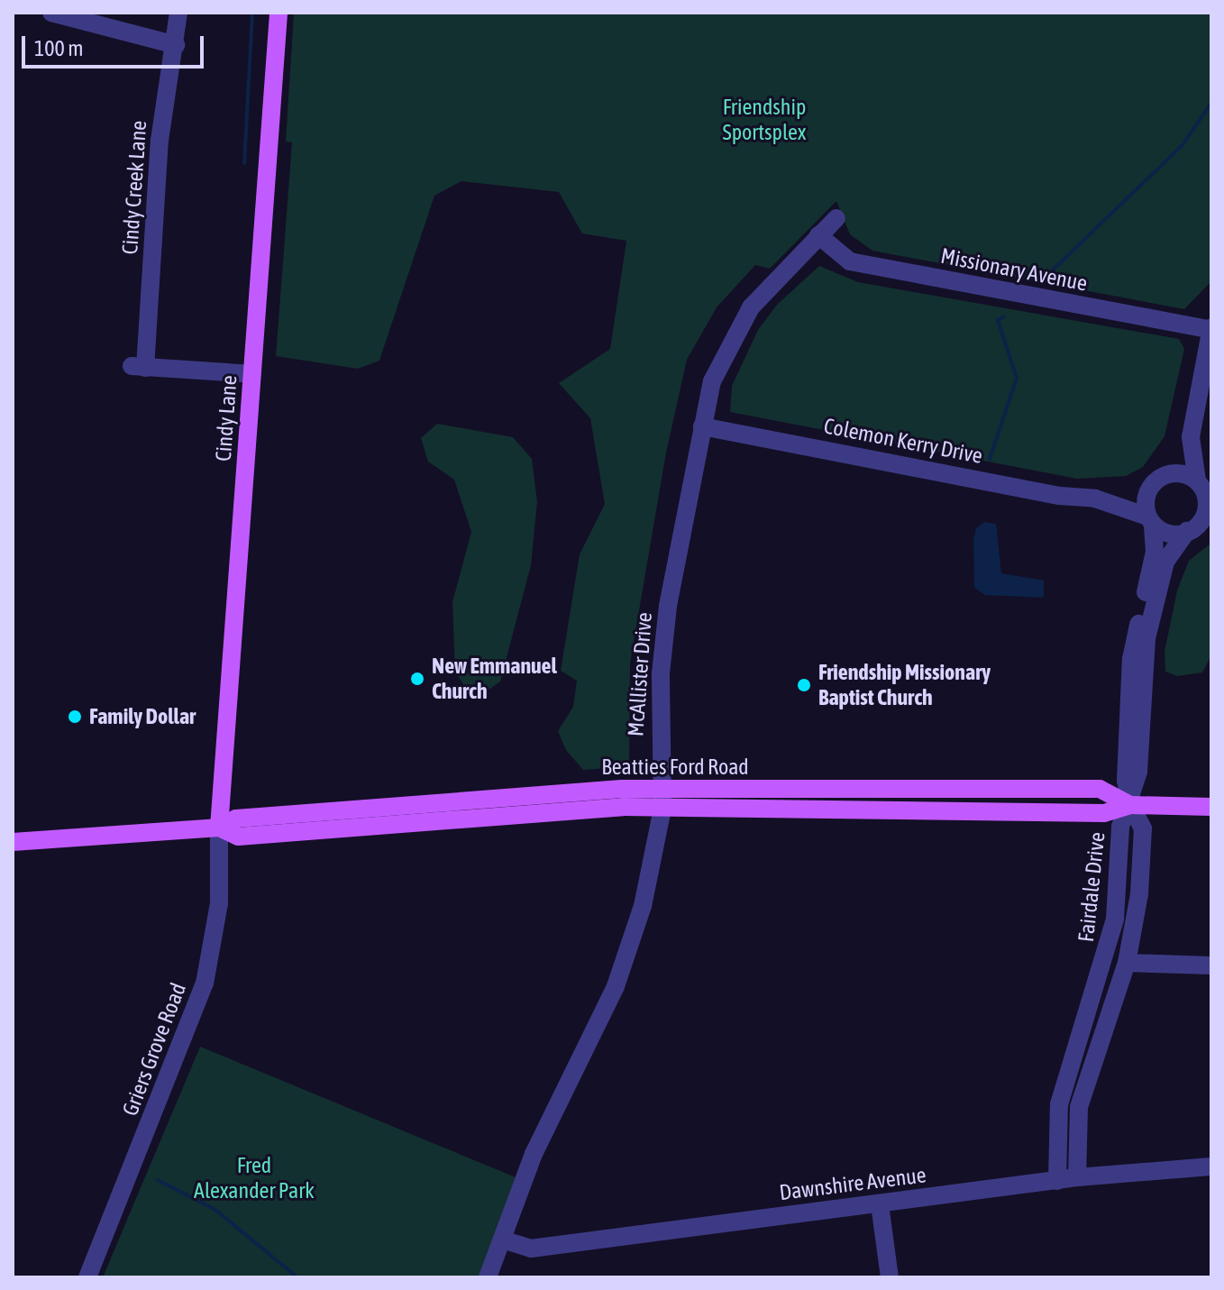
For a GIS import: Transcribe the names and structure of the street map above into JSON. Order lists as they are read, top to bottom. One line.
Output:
{"streets":{"main road":["Cindy Lane","Beatties Ford Road"],"street":["Cindy Creek Lane","Missionary Avenue","Colemon Kerry Drive","McAllister Drive","Fairdale Drive","Griers Grove Road","Dawnshire Avenue"]},"crossings":[["Cindy Creek Lane","Cindy Lane"],["Missionary Avenue","McAllister Drive"],["Cindy Lane","Beatties Ford Road"],["Cindy Lane","Griers Grove Road"],["Colemon Kerry Drive","McAllister Drive"],["McAllister Drive","Beatties Ford Road"],["McAllister Drive","Dawnshire Avenue"],["Beatties Ford Road","Fairdale Drive"],["Beatties Ford Road","Griers Grove Road"],["Fairdale Drive","Dawnshire Avenue"]],"parks":["Friendship Sportsplex","Fred Alexander Park"],"places":["New Emmanuel Church","Friendship Missionary Baptist Church","Family Dollar"],"scale_bar":"100 m"}
